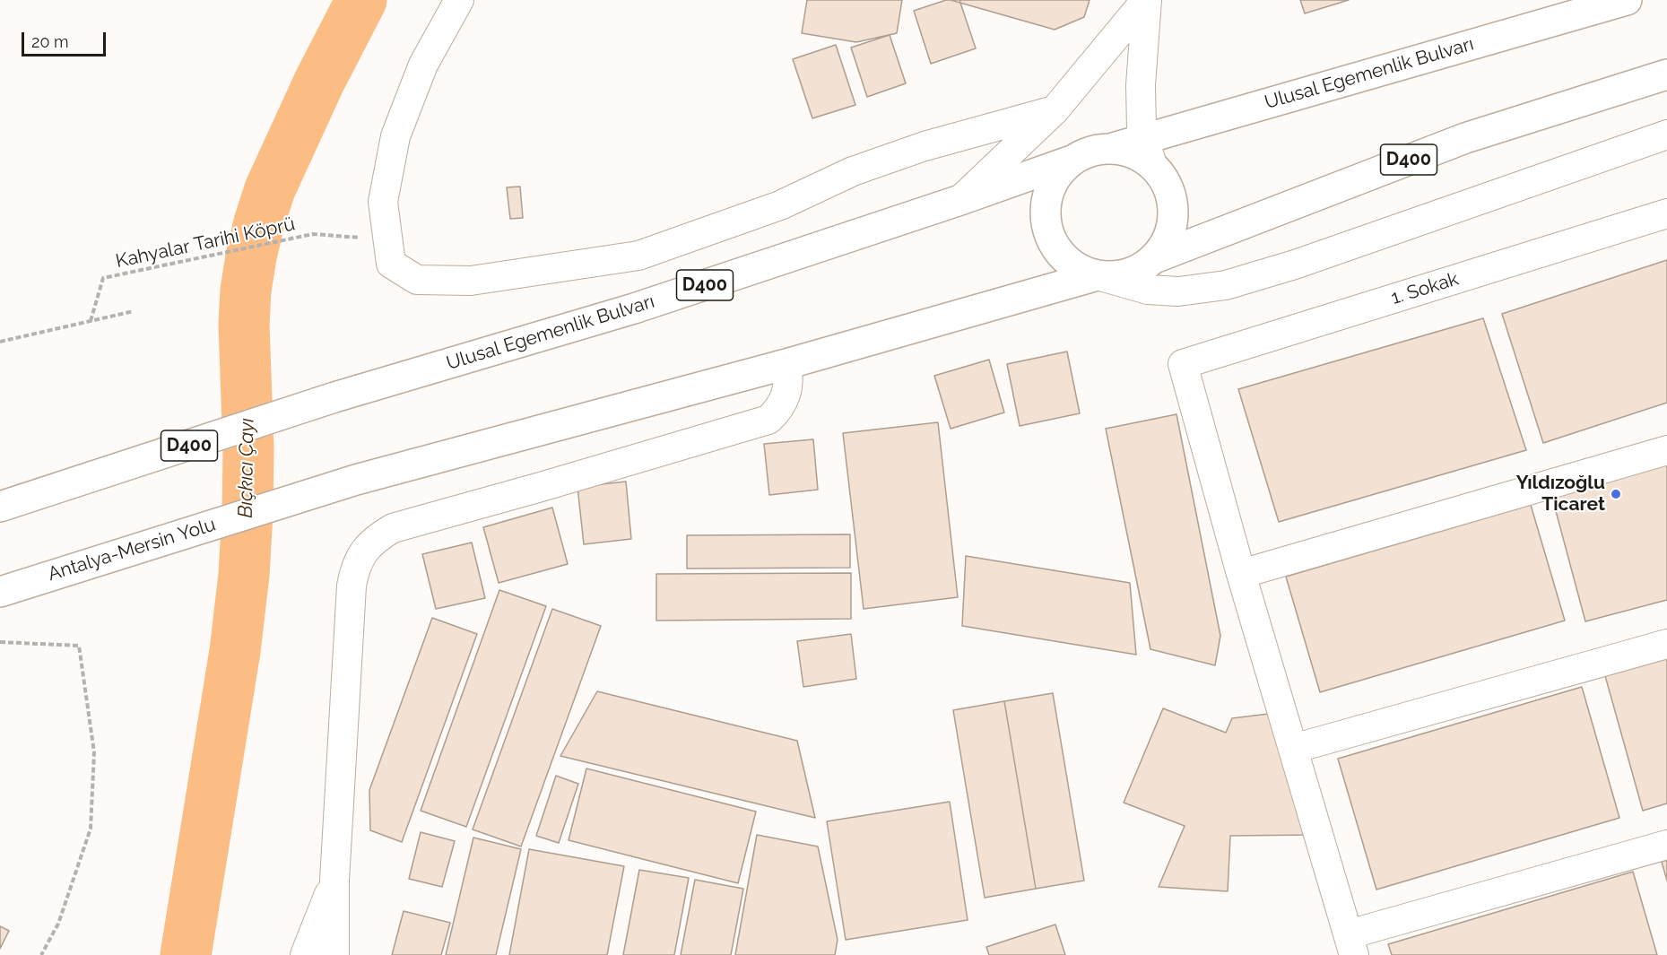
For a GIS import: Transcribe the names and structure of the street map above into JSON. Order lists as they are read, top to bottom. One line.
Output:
{"streets":{"highway":["Ulusal Egemenlik Bulvarı","D400","Antalya-Mersin Yolu"],"street":["1. Sokak"],"path":["Kahyalar Tarihi Köprü"]},"crossings":[["Ulusal Egemenlik Bulvarı","D400"]],"water":["Bıçkıcı Çayı"],"places":["Yıldızoğlu Ticaret"],"scale_bar":"20 m"}
